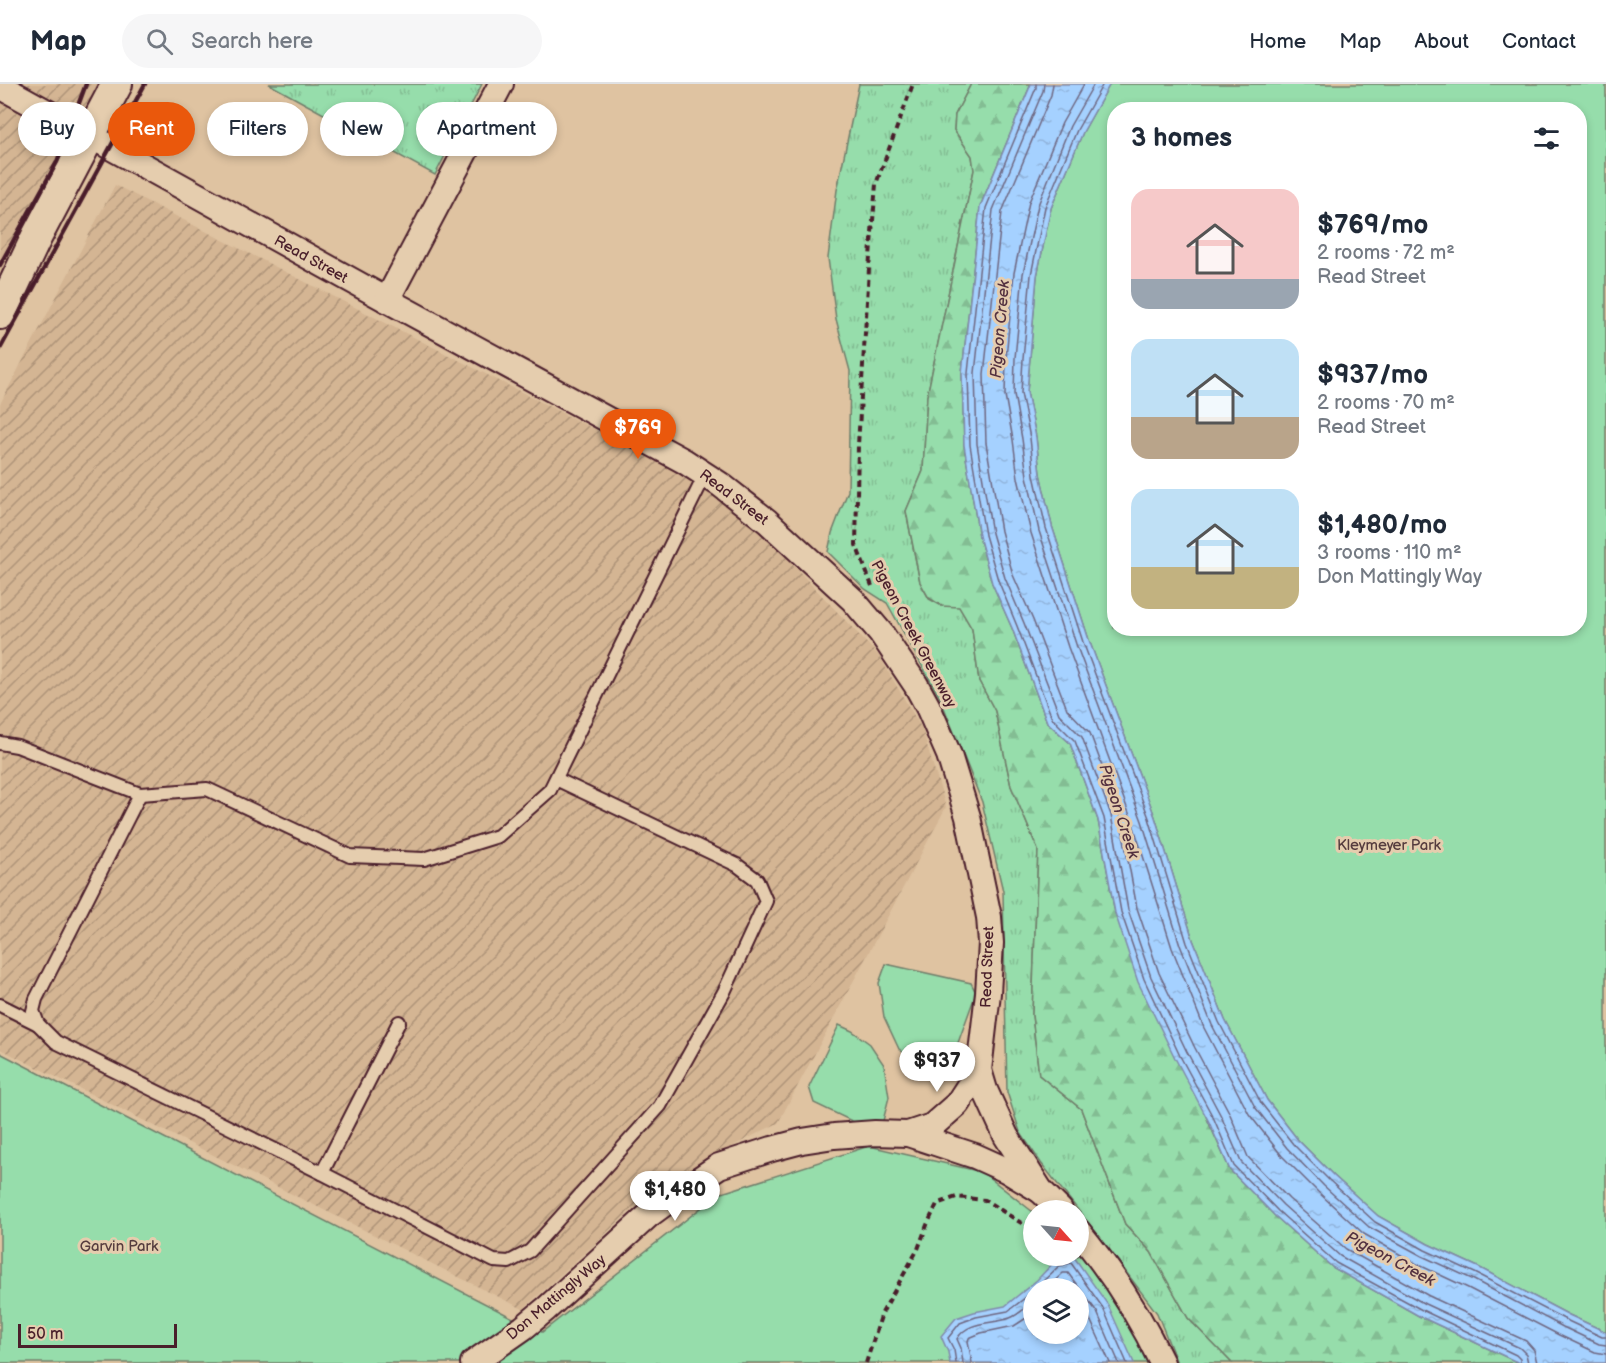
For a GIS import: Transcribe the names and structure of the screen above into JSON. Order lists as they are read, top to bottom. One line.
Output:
{"streets":{"street":["Read Street","Don Mattingly Way"],"path":["Pigeon Creek Greenway"]},"crossings":[["Read Street","Don Mattingly Way"]],"water":["Pigeon Creek"],"parks":["Kleymeyer Park","Garvin Park"],"scale_bar":"50 m","north":"bottom right","page":{"header":"Map","search":"Search here","nav":["Home","Map","About","Contact"],"chip":["Buy","Rent","Filters","New","Apartment"],"heading":"3 homes","list":[{"name":"$769/mo","note":"2 rooms · 72 m² · Read Street"},{"name":"$937/mo","note":"2 rooms · 70 m² · Read Street"},{"name":"$1,480/mo","note":"3 rooms · 110 m² · Don Mattingly Way"}],"price":["$769","$937","$1,480"],"scale":"50 m"}}
